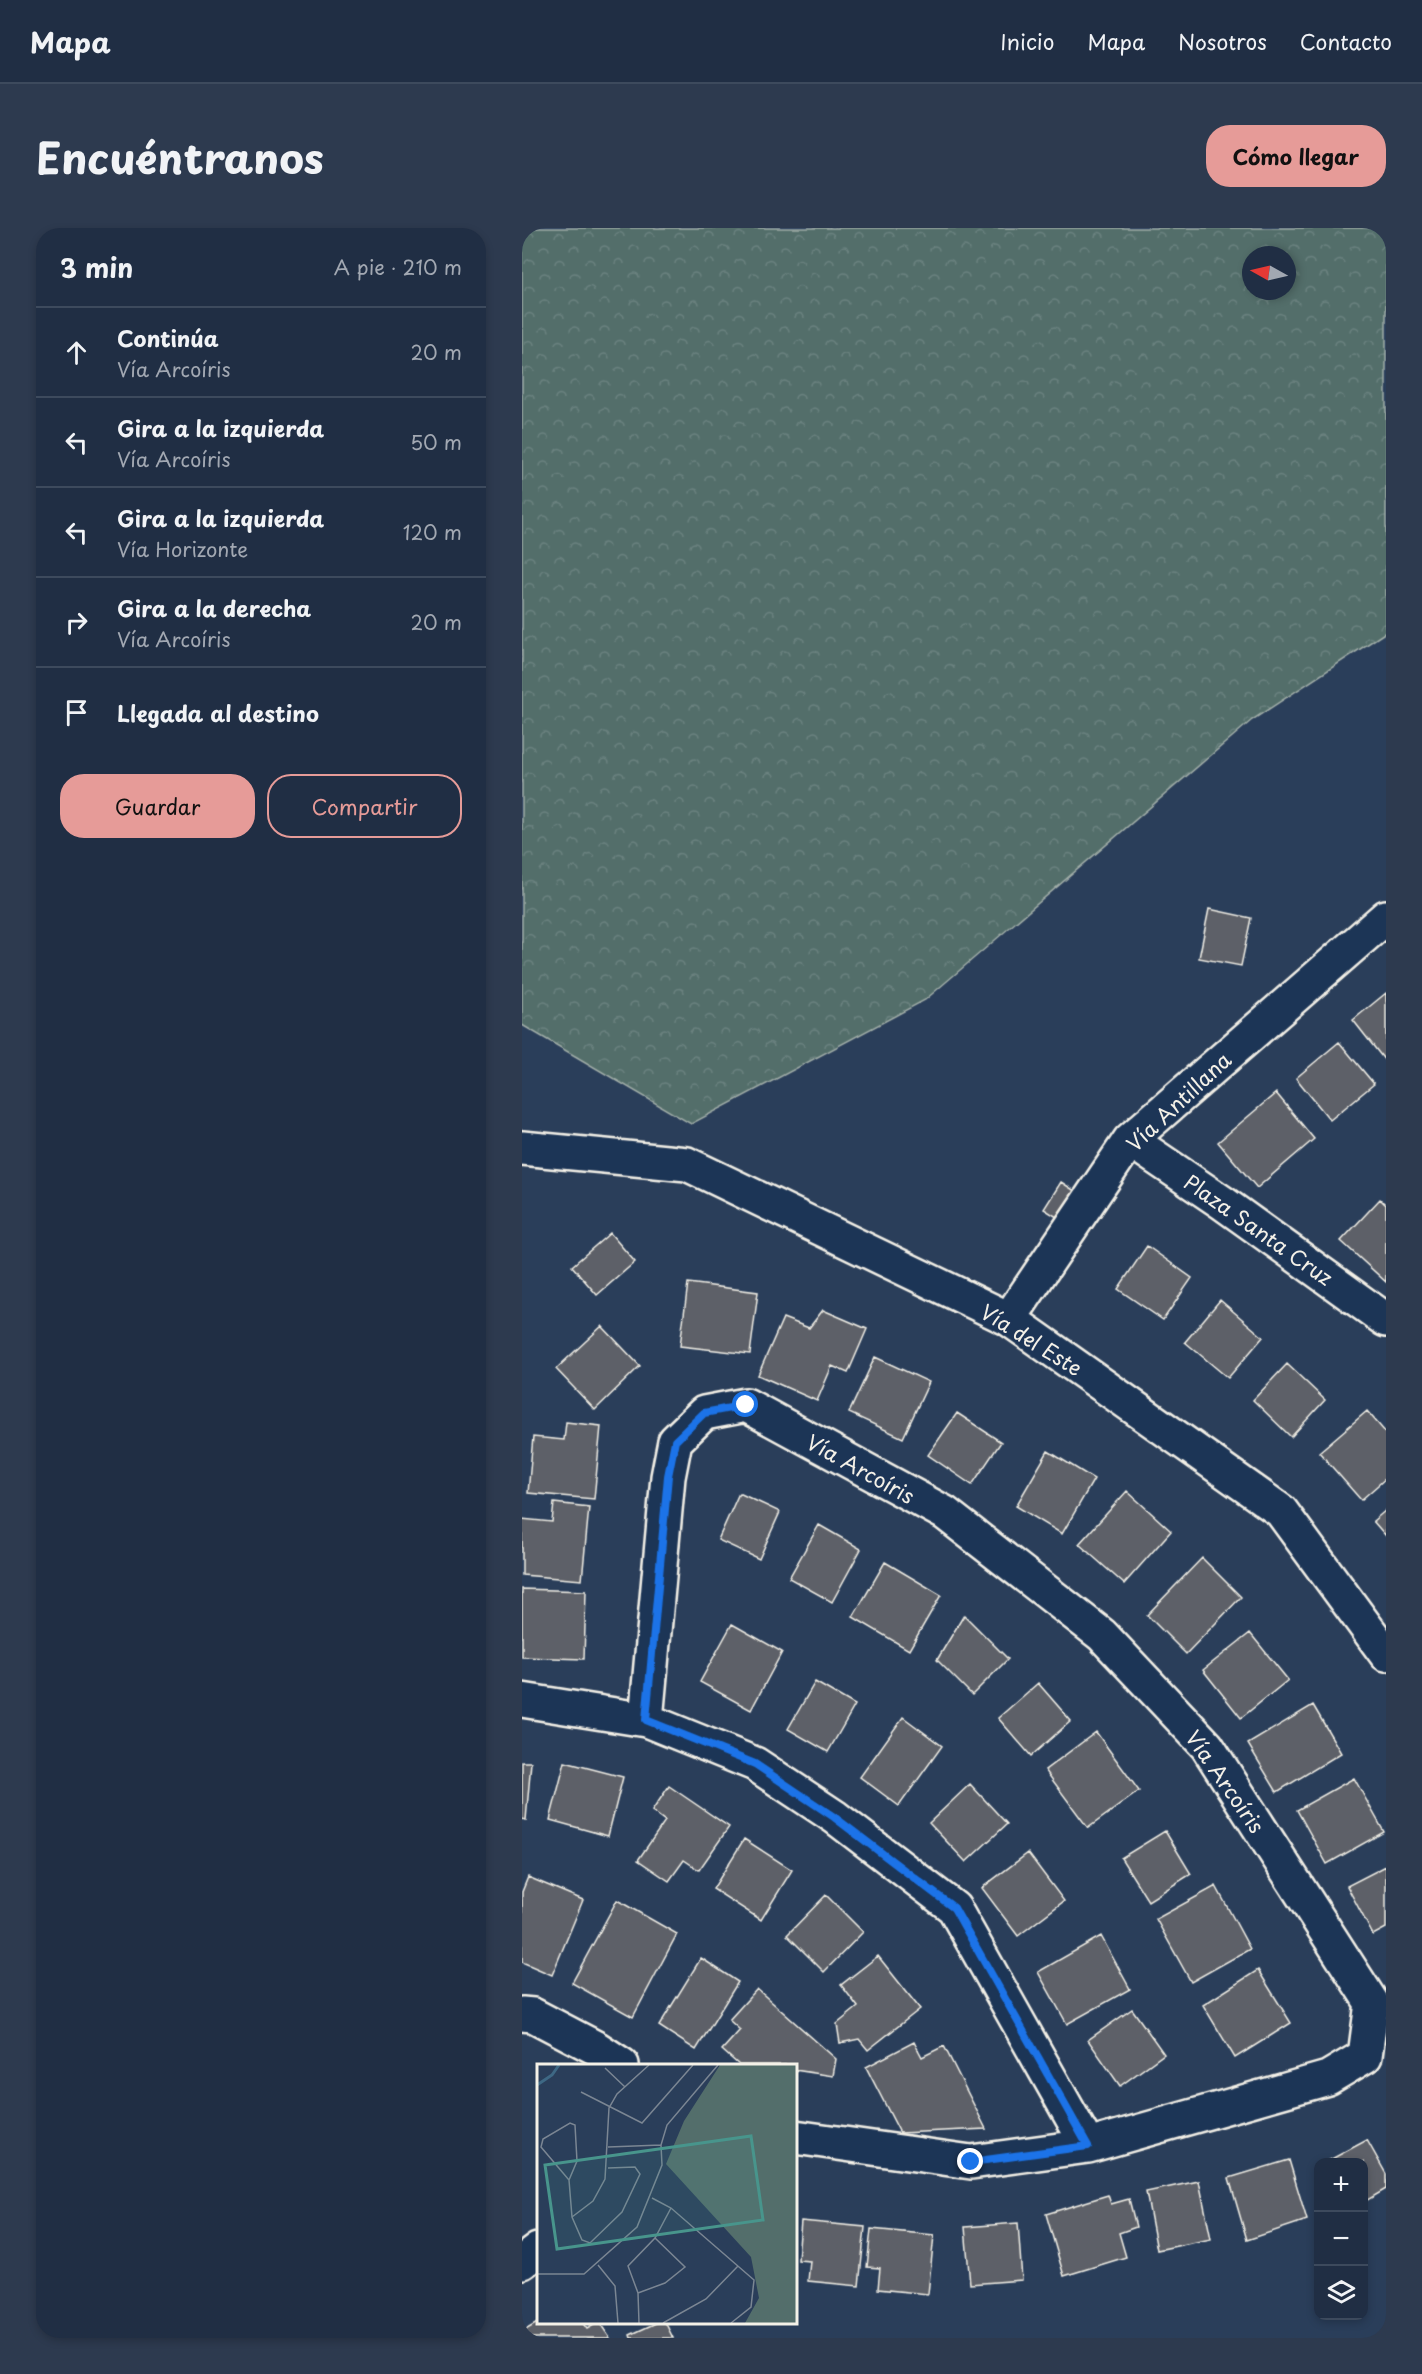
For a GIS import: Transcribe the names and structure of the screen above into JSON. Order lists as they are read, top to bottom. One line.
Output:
{"streets":{"street":["Vía Antillana","Plaza Santa Cruz","Vía del Este","Vía Arcoíris"]},"crossings":[["Vía Antillana","Plaza Santa Cruz"],["Vía Antillana","Vía del Este"]],"north":"left","page":{"header":"Mapa","nav":["Inicio","Mapa","Nosotros","Contacto"],"title":"Encuéntranos","buttons":["Cómo llegar",["Guardar","Compartir"]],"heading":["3 min","A pie · 210 m"],"list":[["Continúa","Vía Arcoíris","20 m"],["Gira a la izquierda","Vía Arcoíris","50 m"],["Gira a la izquierda","Vía Horizonte","120 m"],["Gira a la derecha","Vía Arcoíris","20 m"],"Llegada al destino"],"map_buttons":["+","−"]}}
